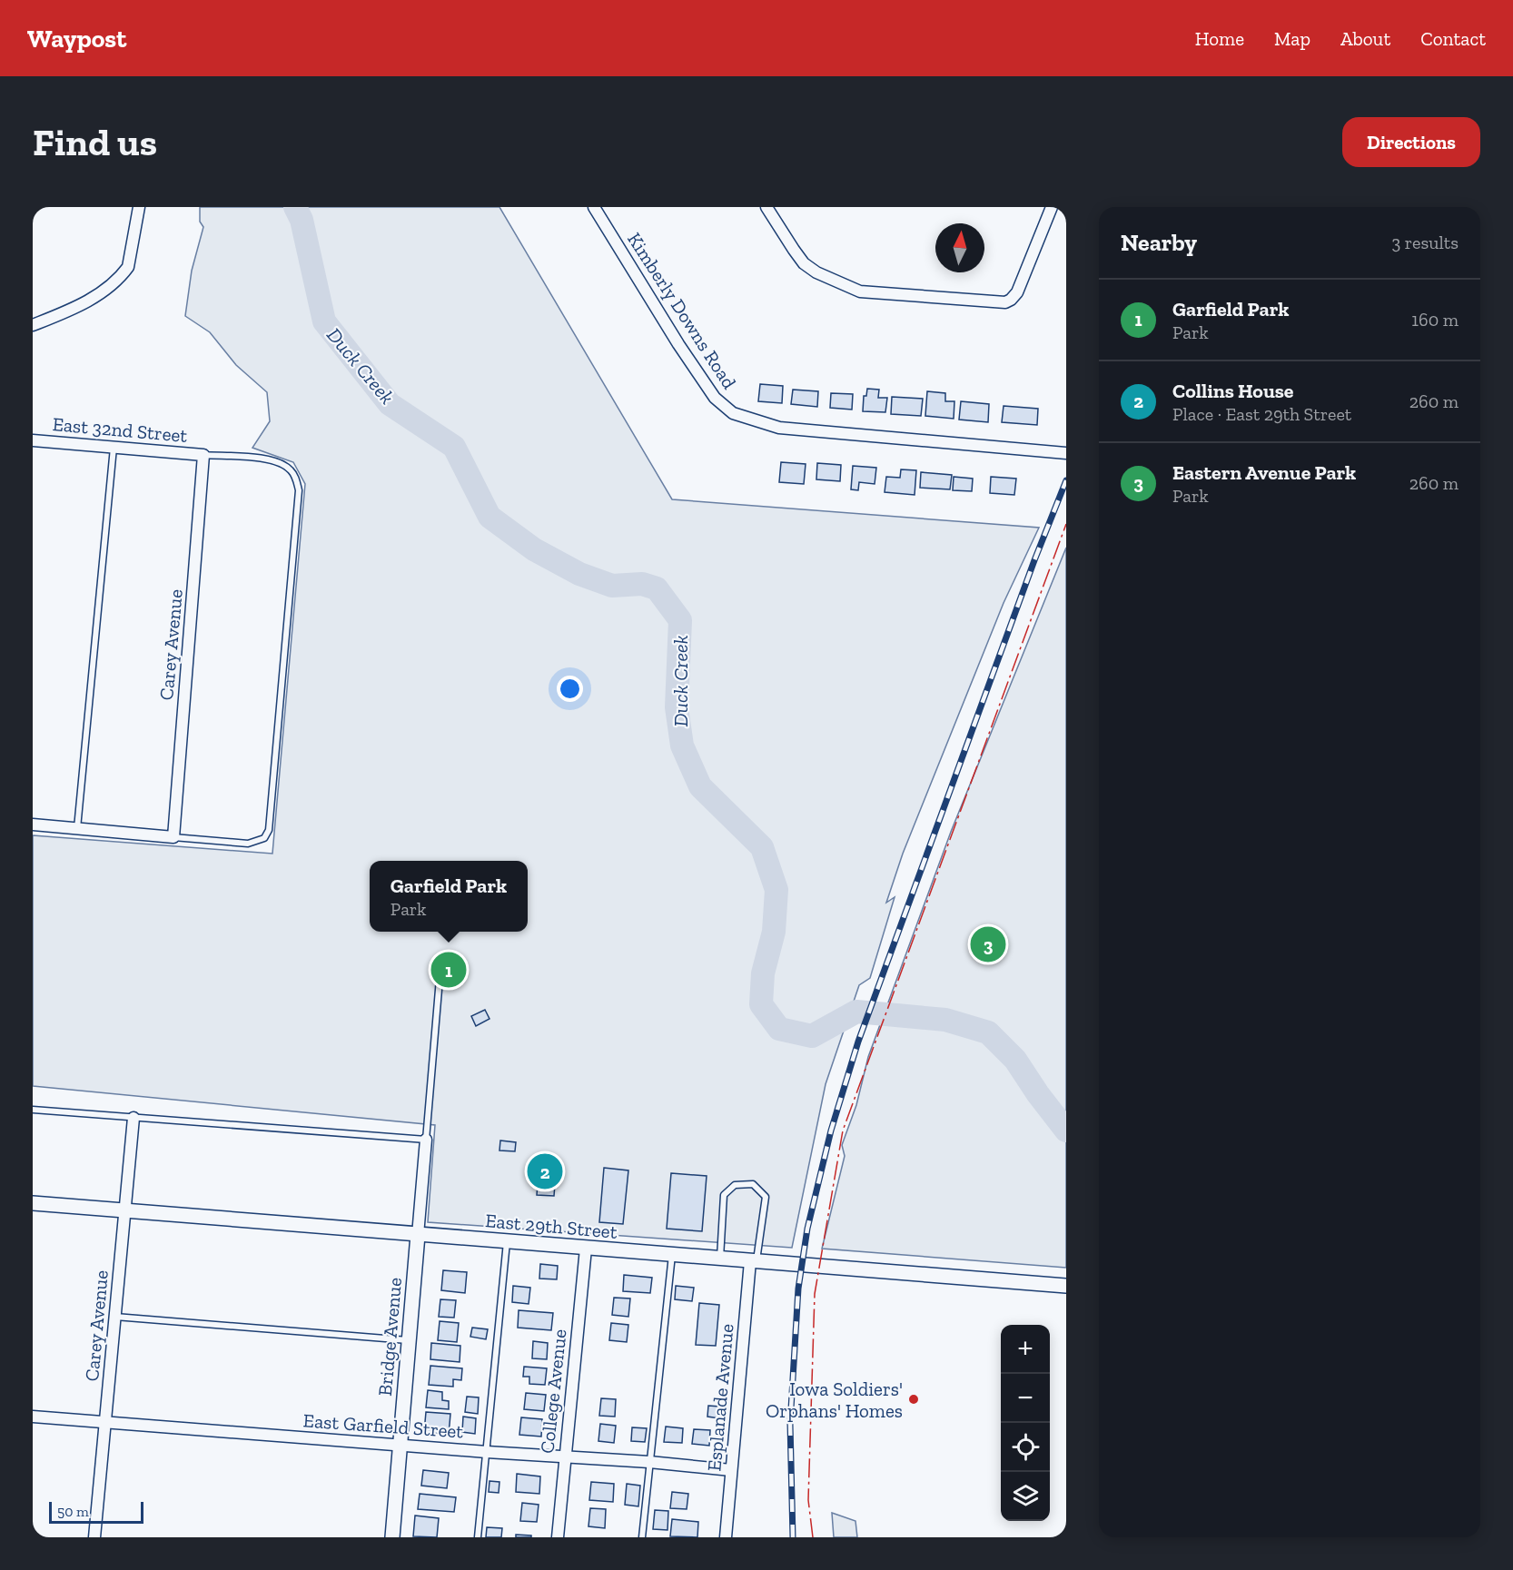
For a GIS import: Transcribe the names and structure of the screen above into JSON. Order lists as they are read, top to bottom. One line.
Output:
{"streets":{"street":["Kimberly Downs Road","East 32nd Street","Carey Avenue","East 29th Street","Bridge Avenue","College Avenue","Esplanade Avenue","East Garfield Street"]},"crossings":[["East 32nd Street","Carey Avenue"],["Carey Avenue","East 29th Street"],["Carey Avenue","East Garfield Street"],["East 29th Street","Bridge Avenue"],["East 29th Street","College Avenue"],["East 29th Street","Esplanade Avenue"],["Bridge Avenue","East Garfield Street"],["College Avenue","East Garfield Street"],["Esplanade Avenue","East Garfield Street"]],"water":["Duck Creek"],"places":["Iowa Soldiers' Orphans' Homes"],"scale_bar":"50 m","north":"top","page":{"header":"Waypost","nav":["Home","Map","About","Contact"],"buttons":"Directions","title":"Find us","heading":["Nearby","3 results"],"list":[{"mark":"1","name":"Garfield Park","note":"Park","value":"160 m"},{"mark":"2","name":"Collins House","note":"Place · East 29th Street","value":"260 m"},{"mark":"3","name":"Eastern Avenue Park","note":"Park","value":"260 m"}],"popup":["Garfield Park","Park"],"pins":["3","1","2"],"map_buttons":["+","−"],"scale":"50 m"}}
